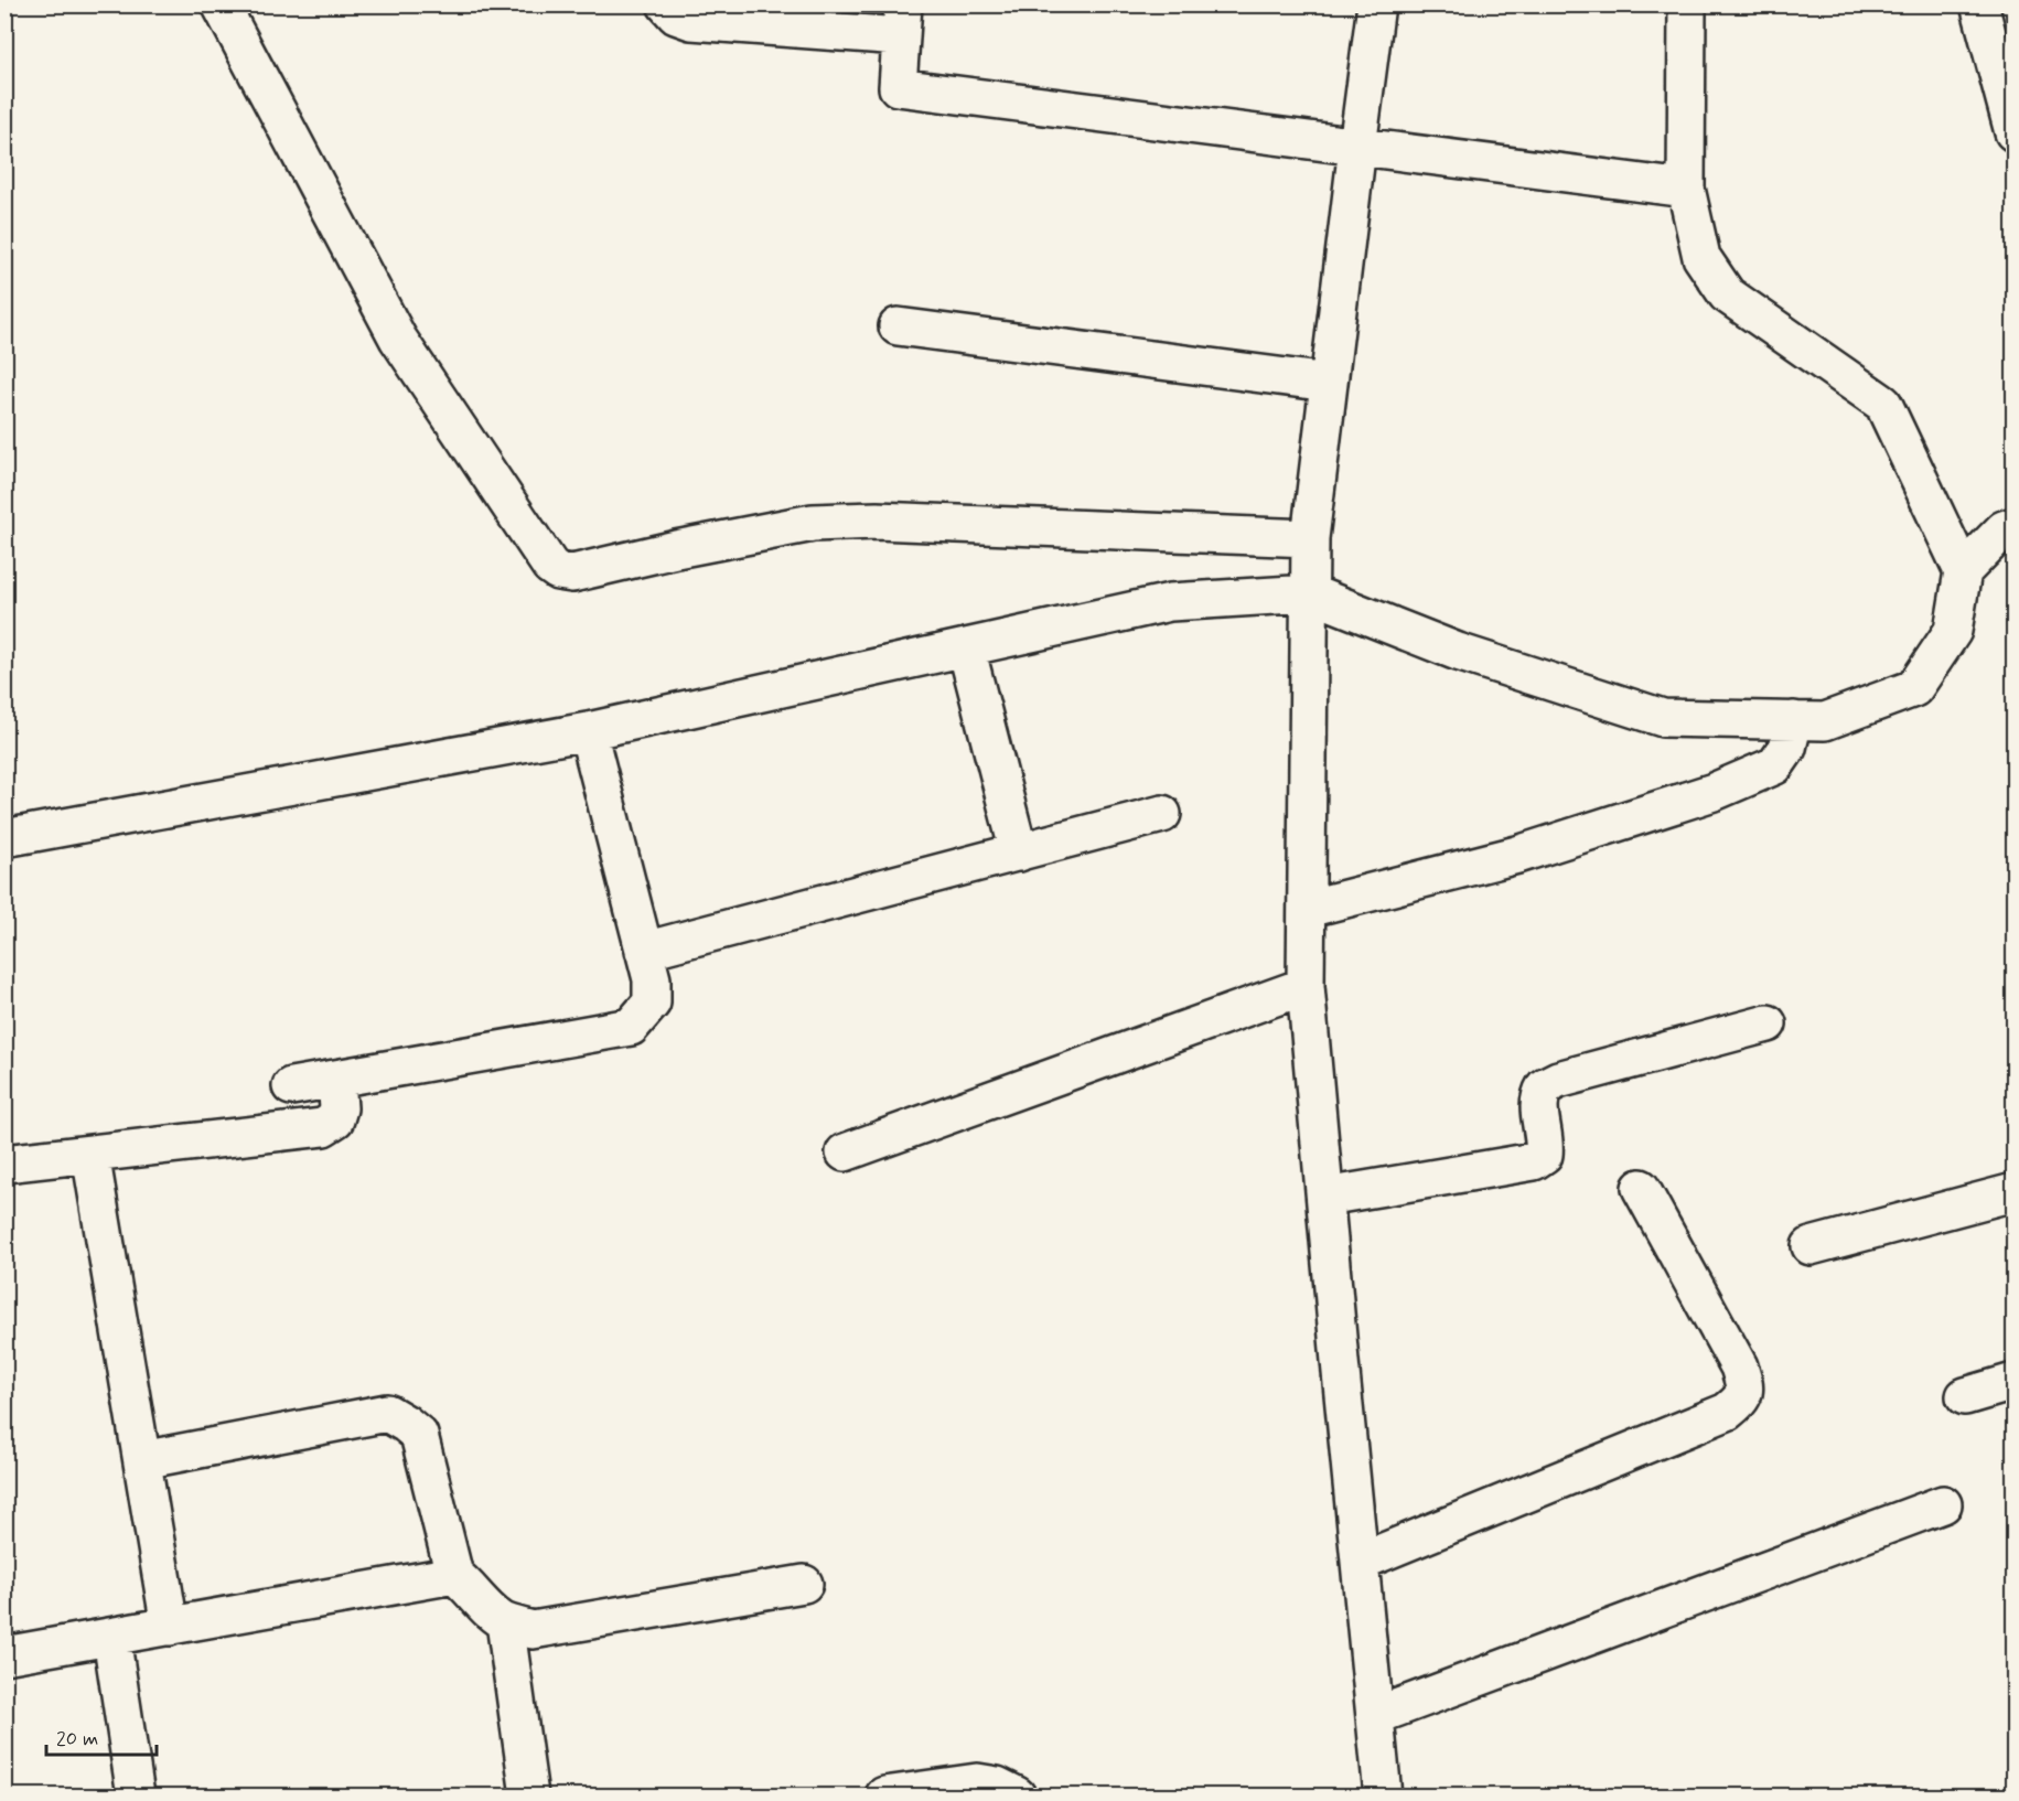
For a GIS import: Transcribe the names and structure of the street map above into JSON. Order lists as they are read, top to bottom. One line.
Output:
{"scale_bar":"20 m"}
